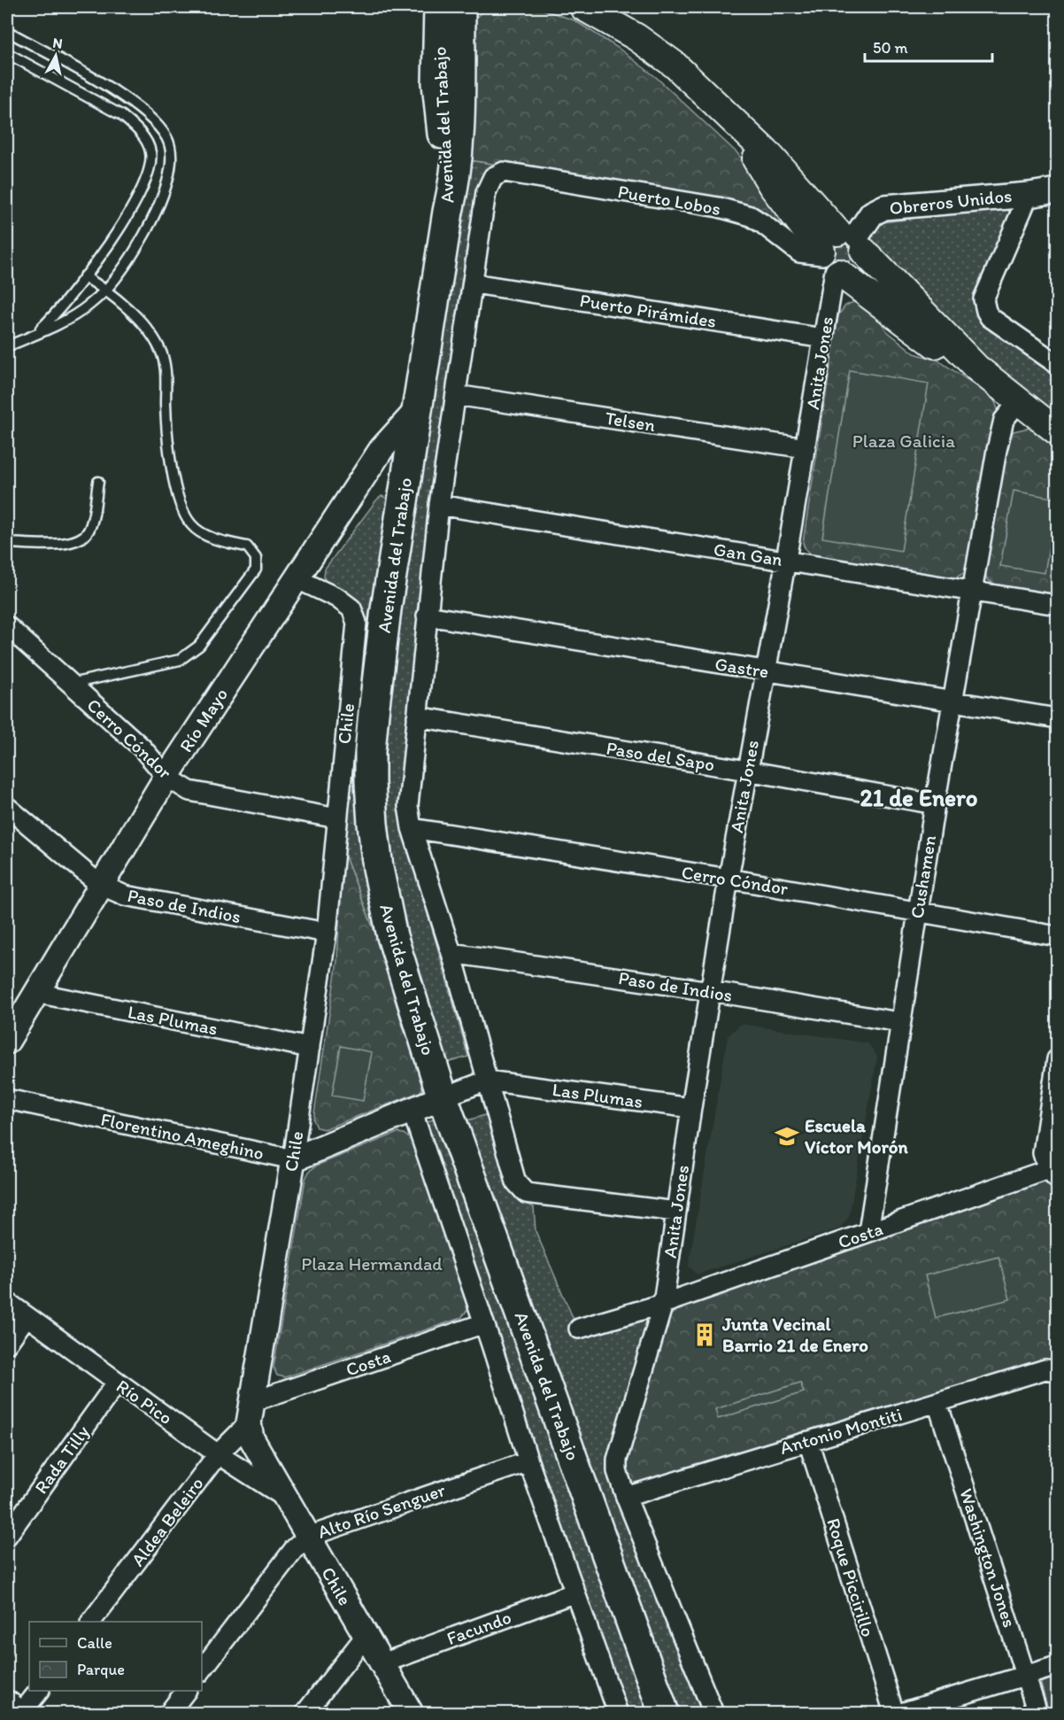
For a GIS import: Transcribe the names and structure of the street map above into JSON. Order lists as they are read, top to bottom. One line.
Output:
{"streets":{"main road":["Avenida del Trabajo"],"street":["Puerto Lobos","Obreros Unidos","Puerto Pirámides","Anita Jones","Telsen","Gan Gan","Gastre","Río Mayo","Chile","Cerro Cóndor","Paso del Sapo","Cushamen","Paso de Indios","Las Plumas","Florentino Ameghino","Costa","Río Pico","Antonio Montiti","Rada Tilly","Alto Río Senguer","Aldea Beleiro","Washington Jones","Roque Piccirillo","Facundo"]},"crossings":[["Avenida del Trabajo","Puerto Lobos"],["Avenida del Trabajo","Puerto Pirámides"],["Avenida del Trabajo","Anita Jones"],["Avenida del Trabajo","Telsen"],["Avenida del Trabajo","Gan Gan"],["Avenida del Trabajo","Gastre"],["Avenida del Trabajo","Río Mayo"],["Avenida del Trabajo","Cerro Cóndor"],["Avenida del Trabajo","Paso del Sapo"],["Avenida del Trabajo","Paso de Indios"],["Avenida del Trabajo","Las Plumas"],["Avenida del Trabajo","Costa"],["Avenida del Trabajo","Alto Río Senguer"],["Avenida del Trabajo","Facundo"],["Puerto Lobos","Obreros Unidos"],["Puerto Lobos","Anita Jones"],["Obreros Unidos","Anita Jones"],["Puerto Pirámides","Anita Jones"],["Anita Jones","Telsen"],["Anita Jones","Gan Gan"],["Anita Jones","Gastre"],["Anita Jones","Cerro Cóndor"],["Anita Jones","Paso del Sapo"],["Anita Jones","Paso de Indios"],["Anita Jones","Las Plumas"],["Anita Jones","Costa"],["Gan Gan","Cushamen"],["Gastre","Cushamen"],["Río Mayo","Chile"],["Río Mayo","Cerro Cóndor"],["Río Mayo","Paso de Indios"],["Río Mayo","Las Plumas"],["Chile","Cerro Cóndor"],["Chile","Paso de Indios"],["Chile","Las Plumas"],["Chile","Florentino Ameghino"],["Chile","Costa"],["Chile","Río Pico"],["Chile","Alto Río Senguer"],["Chile","Aldea Beleiro"],["Chile","Facundo"],["Cerro Cóndor","Cushamen"],["Paso del Sapo","Cushamen"],["Cushamen","Paso de Indios"],["Cushamen","Costa"],["Costa","Aldea Beleiro"],["Río Pico","Rada Tilly"],["Río Pico","Aldea Beleiro"],["Antonio Montiti","Washington Jones"],["Antonio Montiti","Roque Piccirillo"]],"districts":["21 de Enero"],"parks":["Plaza Galicia","Plaza Hermandad"],"places":{"school or university":["Escuela Víctor Morón"],"building":["Junta Vecinal Barrio 21 de Enero"]},"legend":["Calle","Parque"],"scale_bar":"50 m","north":"top"}
